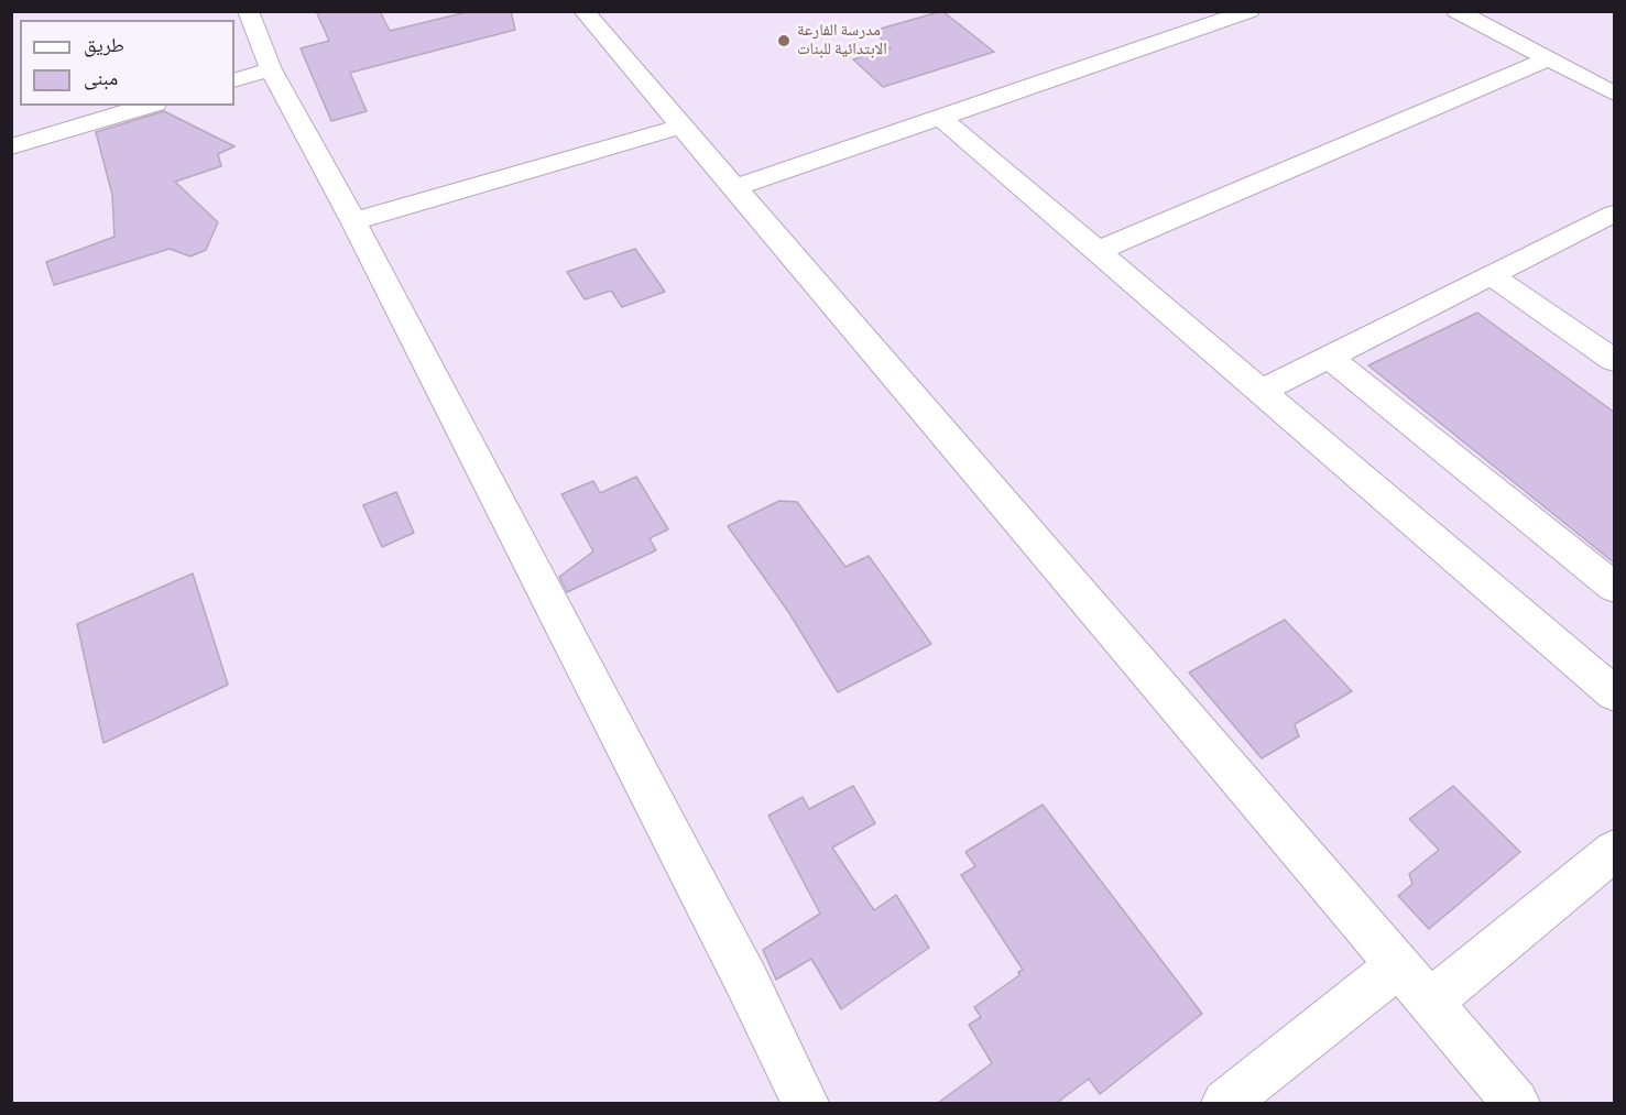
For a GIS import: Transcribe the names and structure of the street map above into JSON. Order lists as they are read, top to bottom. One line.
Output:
{"places":["مدرسة الفارعة الابتدائية للبنات"],"legend":["طريق","مبنى"]}
